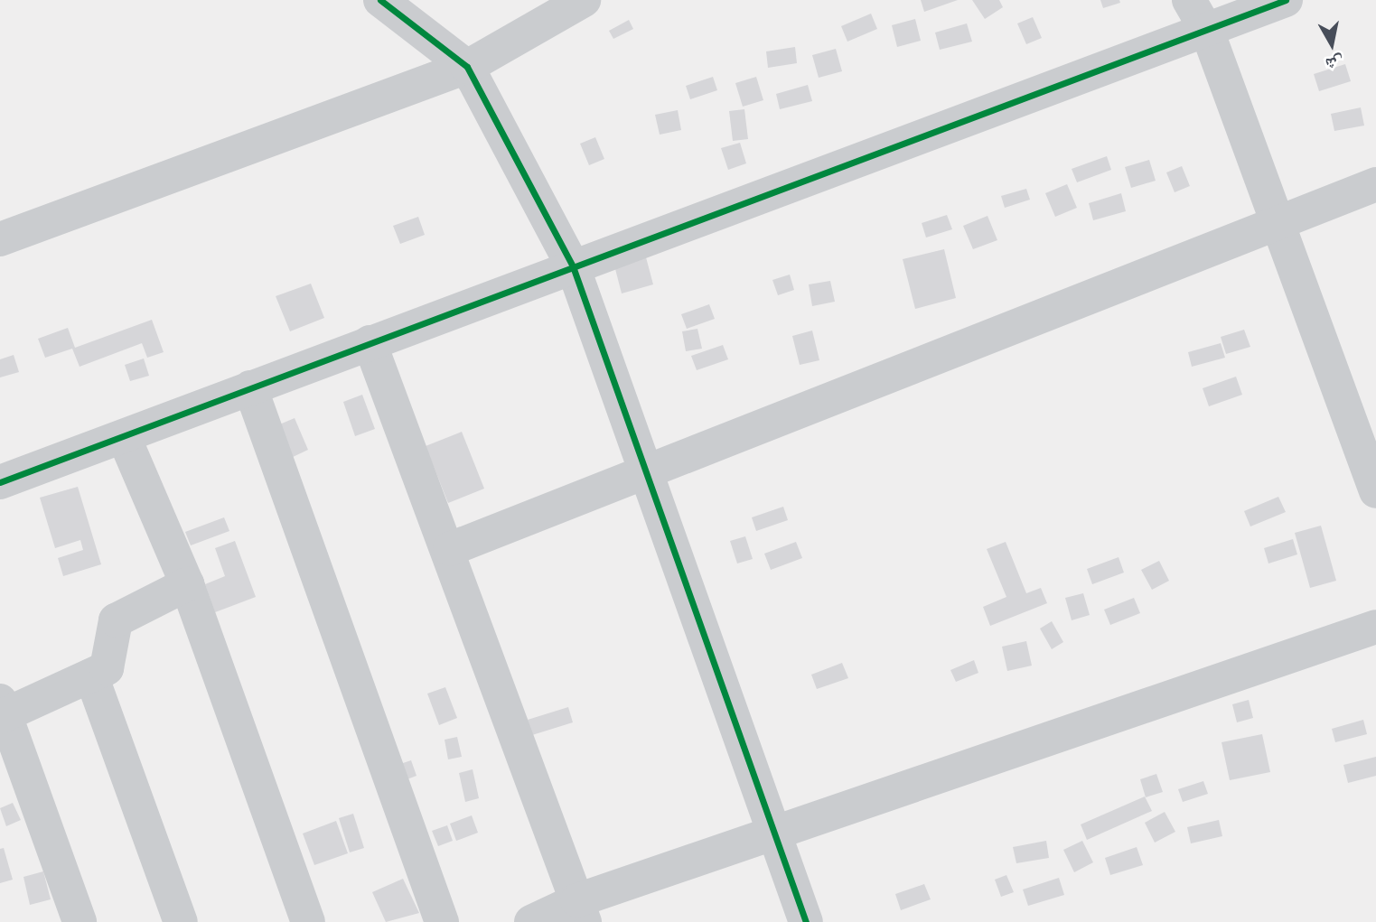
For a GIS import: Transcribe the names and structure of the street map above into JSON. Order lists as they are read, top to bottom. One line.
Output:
{"north":"bottom"}
